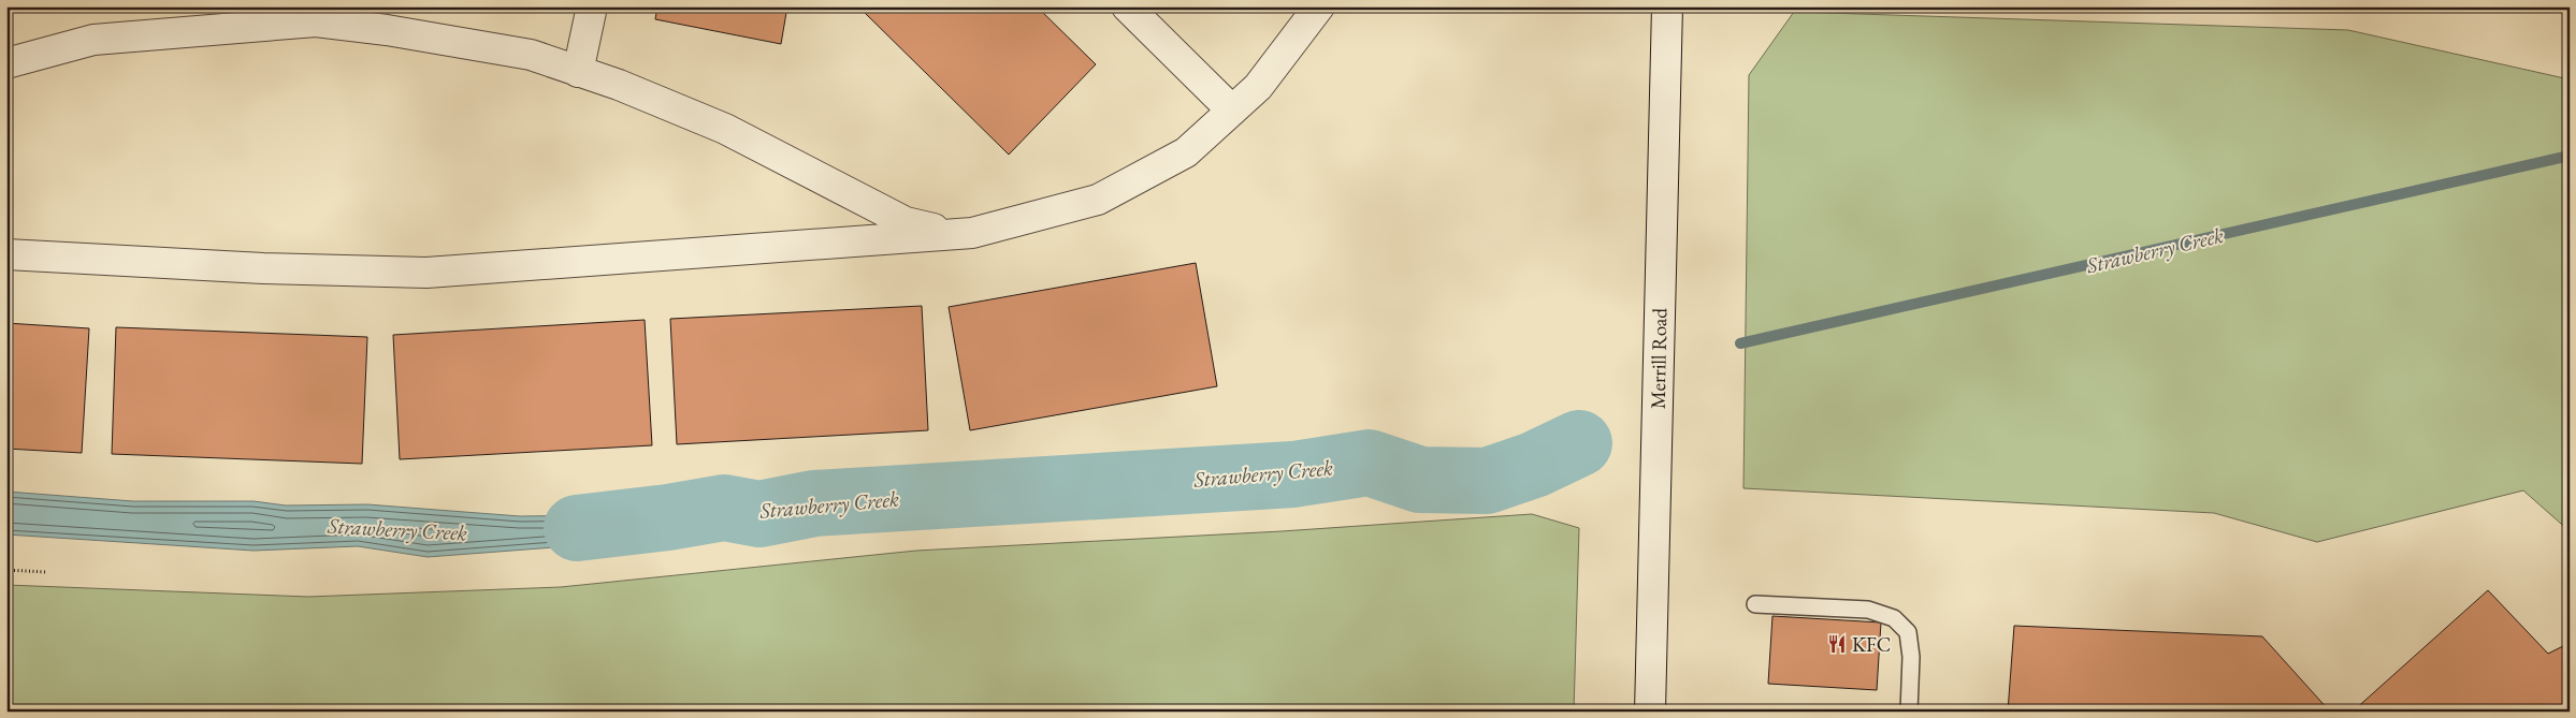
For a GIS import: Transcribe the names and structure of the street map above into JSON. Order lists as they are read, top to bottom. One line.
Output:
{"streets":{"street":["Merrill Road"]},"water":["Strawberry Creek"],"places":{"restaurant":["KFC"]}}
